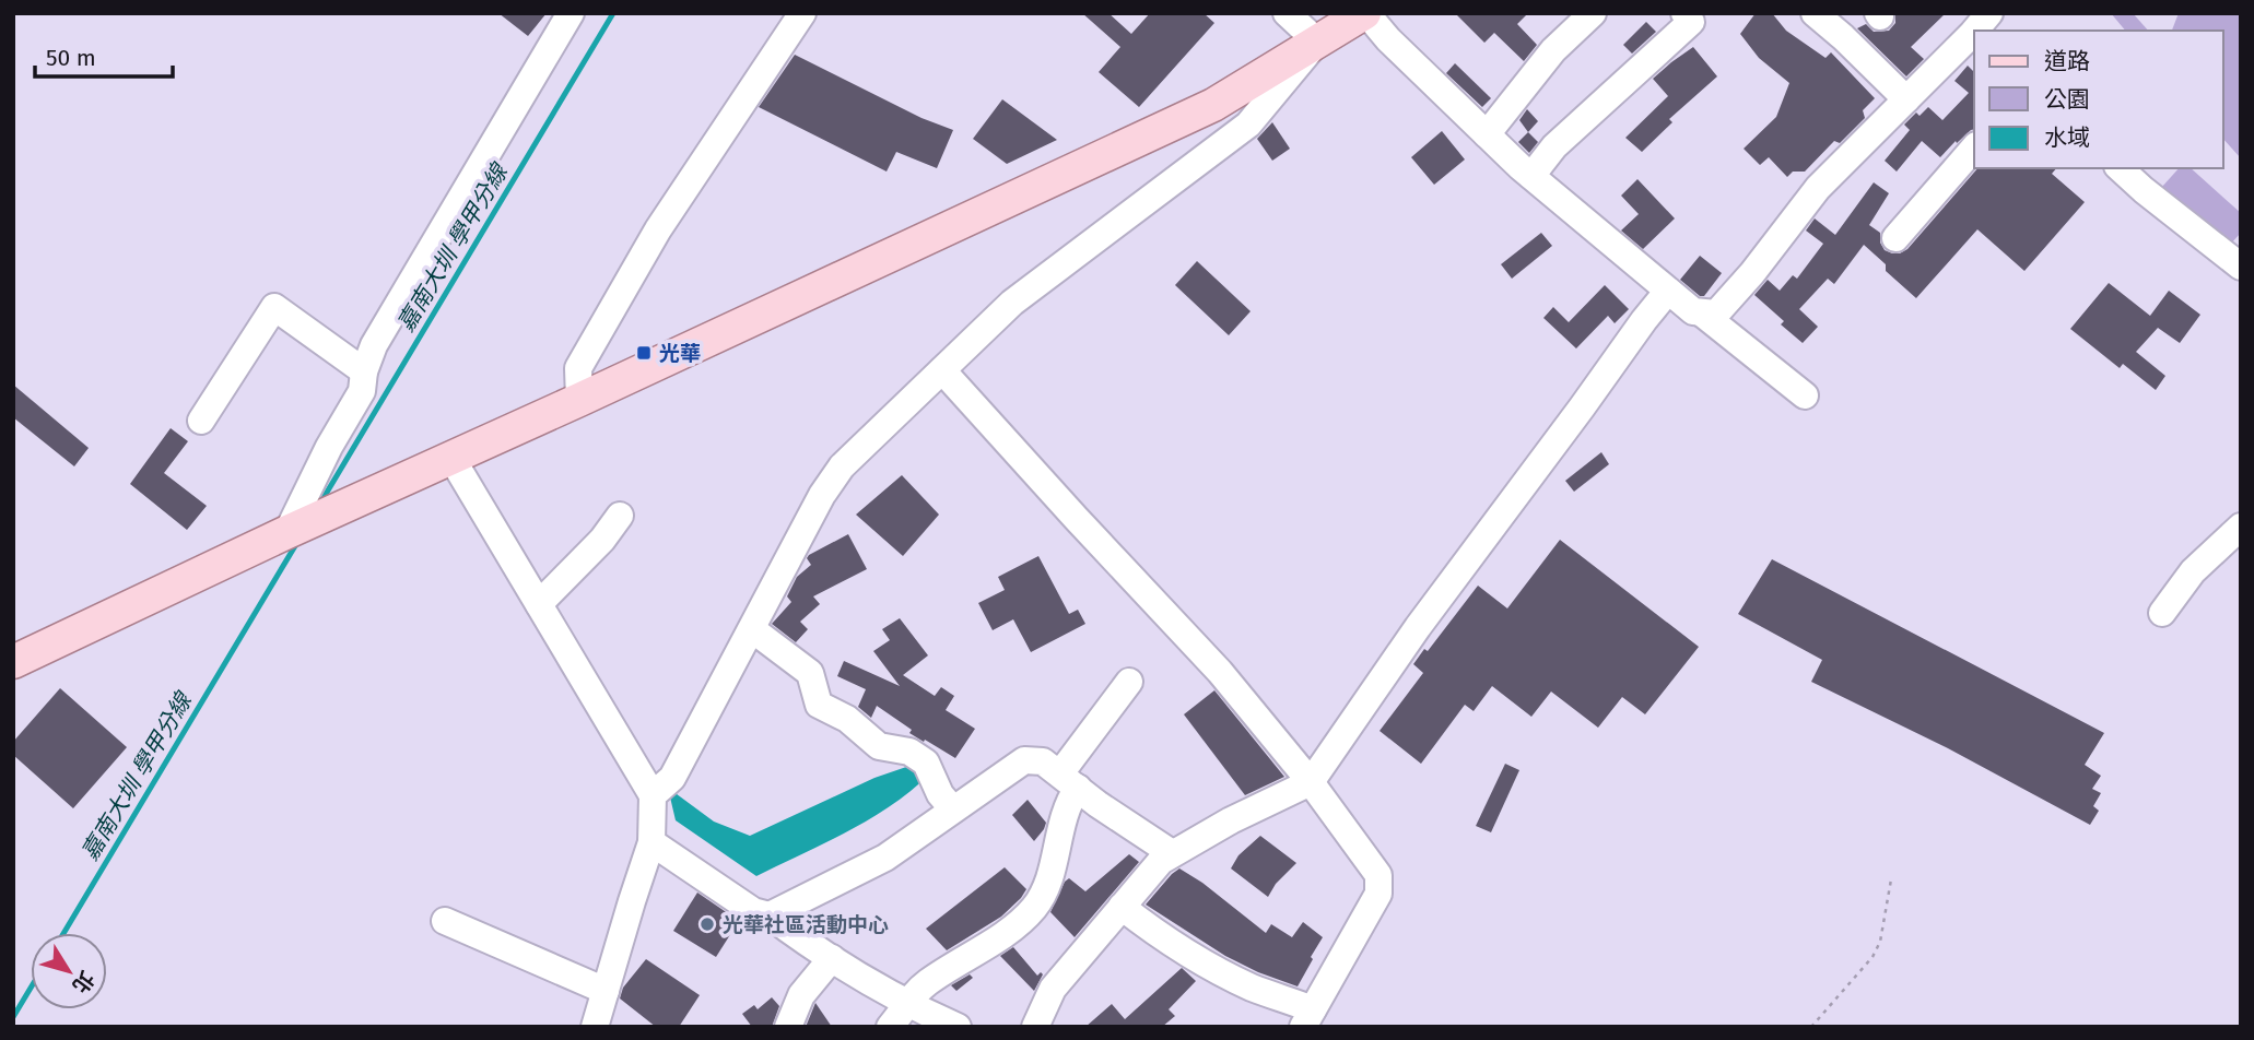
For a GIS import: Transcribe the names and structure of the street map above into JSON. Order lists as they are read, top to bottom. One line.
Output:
{"water":["嘉南大圳 學甲分線"],"places":{"transit":["光華"],"other":["光華社區活動中心"]},"legend":["道路","公園","水域"],"scale_bar":"50 m","north":"bottom right"}
